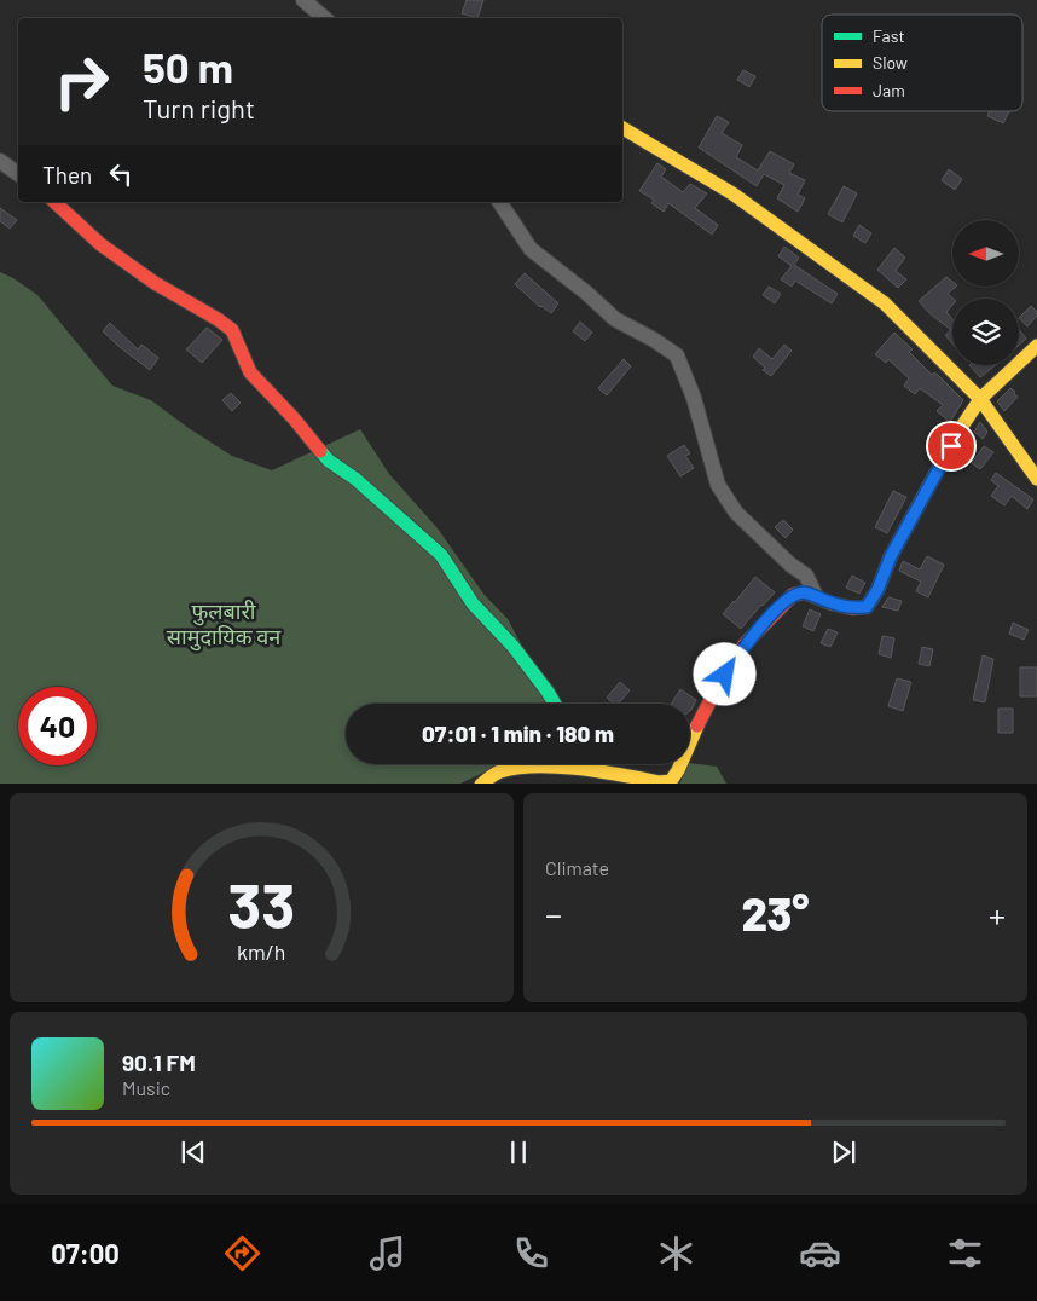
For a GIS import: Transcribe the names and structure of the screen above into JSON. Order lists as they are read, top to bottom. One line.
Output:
{"parks":["फुलबारी सामुदायिक वन"],"legend":["Fast","Slow","Jam"],"north":"left","page":{"turn":["50 m","Turn right"],"then":"Then","limit":"40","trip":"07:01 · 1 min · 180 m","tile":"Climate","heat":["−","23°","+"],"song":["90.1 FM","Music"],"tabs":"07:00","gauge":["33","km/h"]}}
